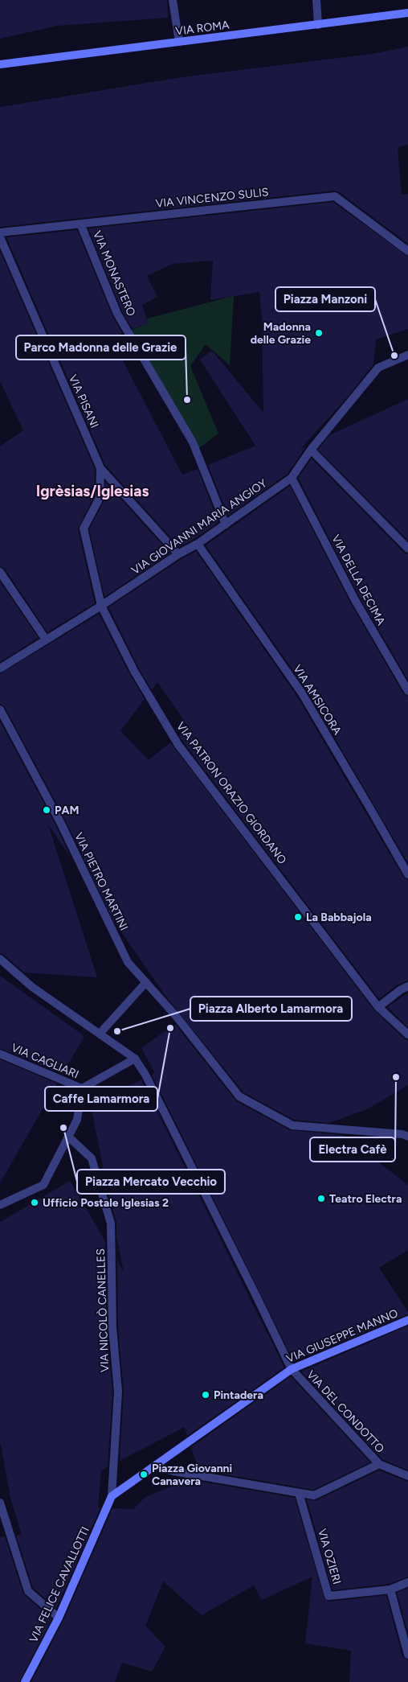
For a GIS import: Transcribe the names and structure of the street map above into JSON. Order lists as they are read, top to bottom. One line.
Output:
{"streets":{"main road":["VIA ROMA","VIA GIUSEPPE MANNO","VIA FELICE CAVALLOTTI"],"street":["VIA VINCENZO SULIS","VIA MONASTERO","VIA PISANI","VIA GIOVANNI MARIA ANGIOY","VIA DELLA DECIMA","VIA AMSICORA","VIA PATRON ORAZIO GIORDANO","VIA PIETRO MARTINI","VIA CAGLIARI","VIA NICOLÒ CANELLES","VIA DEL CONDOTTO","VIA OZIERI"]},"crossings":[["VIA VINCENZO SULIS","VIA MONASTERO"],["VIA MONASTERO","VIA GIOVANNI MARIA ANGIOY"],["VIA PISANI","VIA GIOVANNI MARIA ANGIOY"],["VIA PISANI","VIA PATRON ORAZIO GIORDANO"],["VIA GIOVANNI MARIA ANGIOY","VIA DELLA DECIMA"],["VIA GIOVANNI MARIA ANGIOY","VIA AMSICORA"],["VIA GIOVANNI MARIA ANGIOY","VIA PATRON ORAZIO GIORDANO"],["VIA NICOLÒ CANELLES","VIA FELICE CAVALLOTTI"],["VIA GIUSEPPE MANNO","VIA DEL CONDOTTO"]],"districts":["Igrèsias/Iglesias"],"places":["Madonna delle Grazie","Piazza Manzoni","Parco Madonna delle Grazie","PAM","La Babbajola","Caffe Lamarmora","Piazza Alberto Lamarmora","Electra Cafè","Piazza Mercato Vecchio","Teatro Electra","Ufficio Postale Iglesias 2","Pintadera","Piazza Giovanni Canavera"]}
